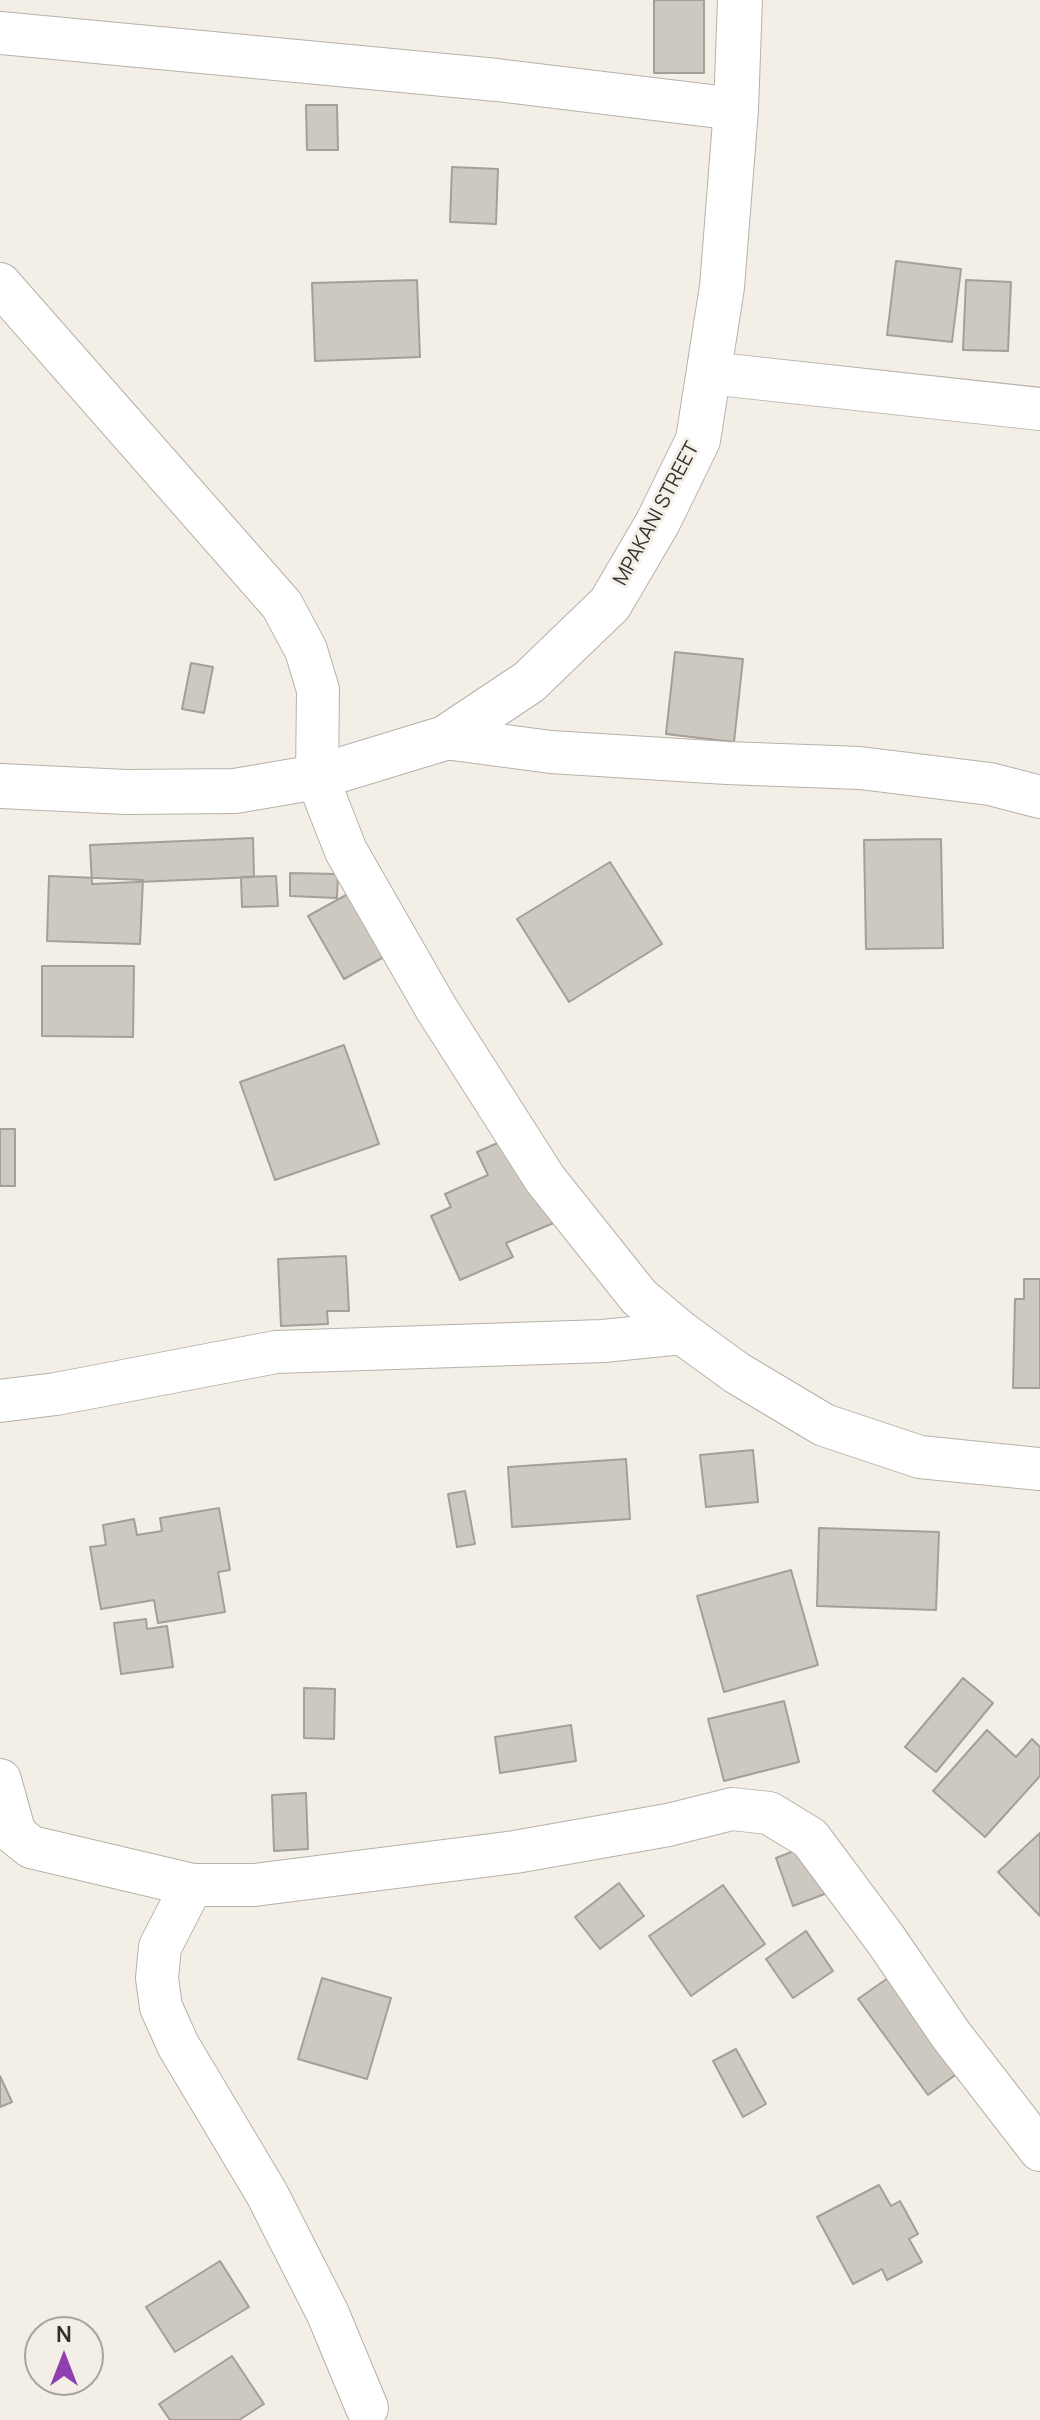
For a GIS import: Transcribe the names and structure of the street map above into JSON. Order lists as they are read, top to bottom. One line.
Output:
{"streets":{"street":["MPAKANI STREET"]},"north":"top"}
